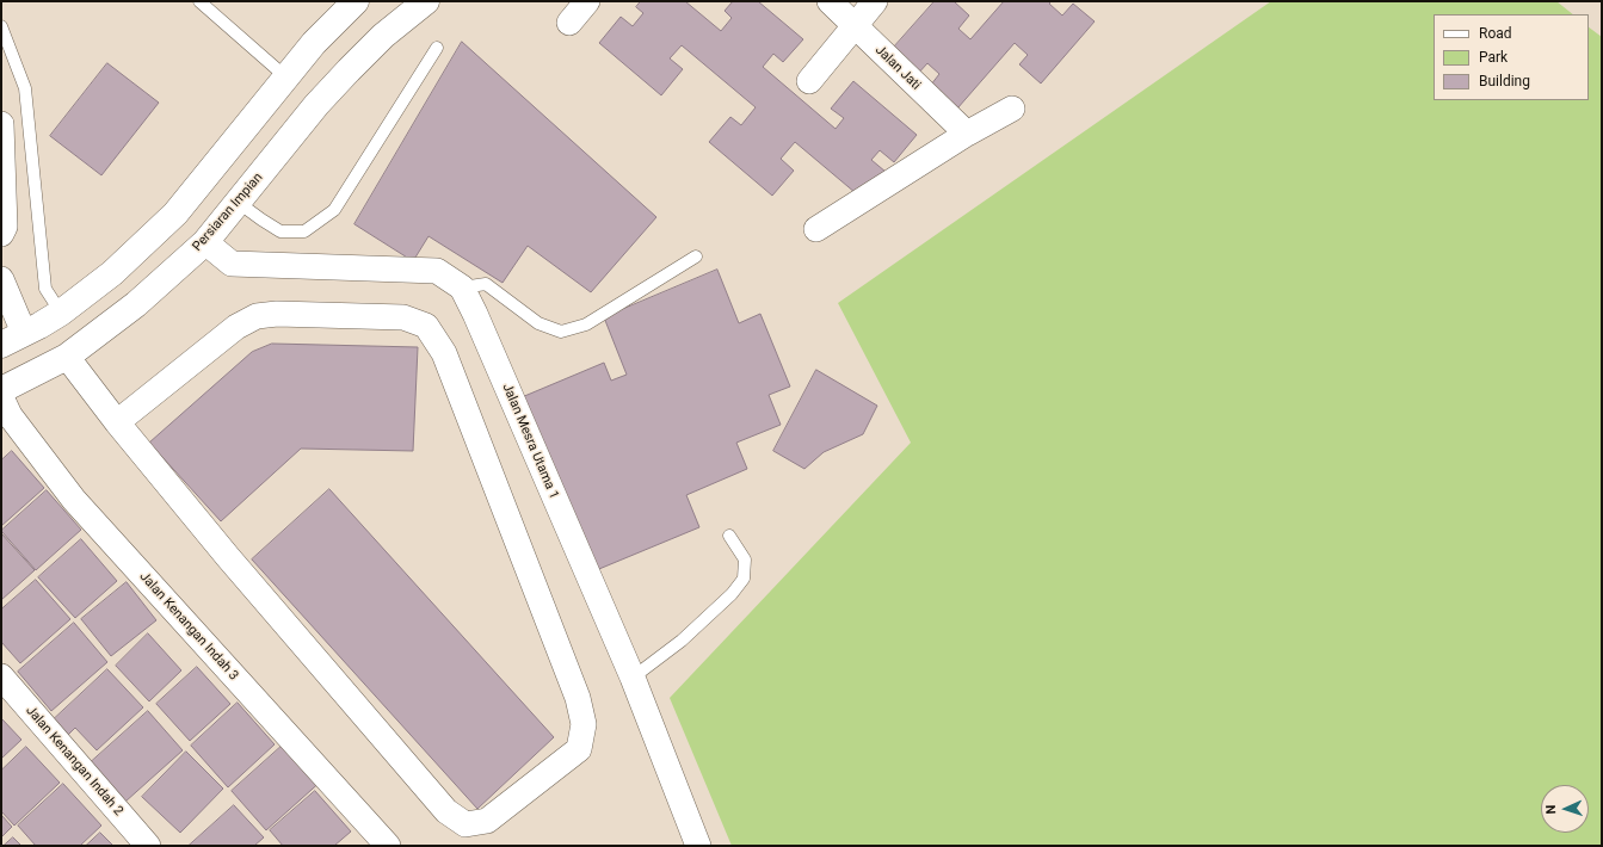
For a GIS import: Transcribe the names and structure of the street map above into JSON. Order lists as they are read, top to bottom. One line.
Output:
{"streets":{"street":["Jalan Jati","Persiaran Impian","Jalan Mesra Utama 1","Jalan Kenangan Indah 3","Jalan Kenangan Indah 2"]},"legend":["Road","Park","Building"],"north":"left"}
